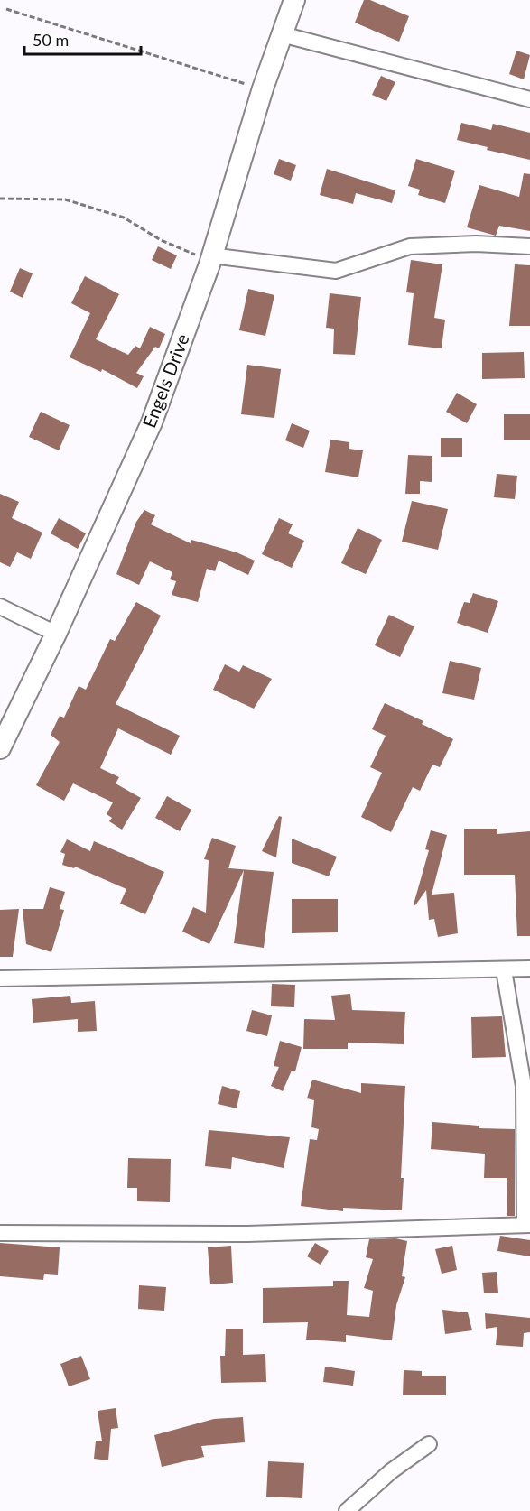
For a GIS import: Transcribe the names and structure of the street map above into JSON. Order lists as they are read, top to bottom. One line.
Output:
{"streets":{"street":["Engels Drive"]},"scale_bar":"50 m"}
